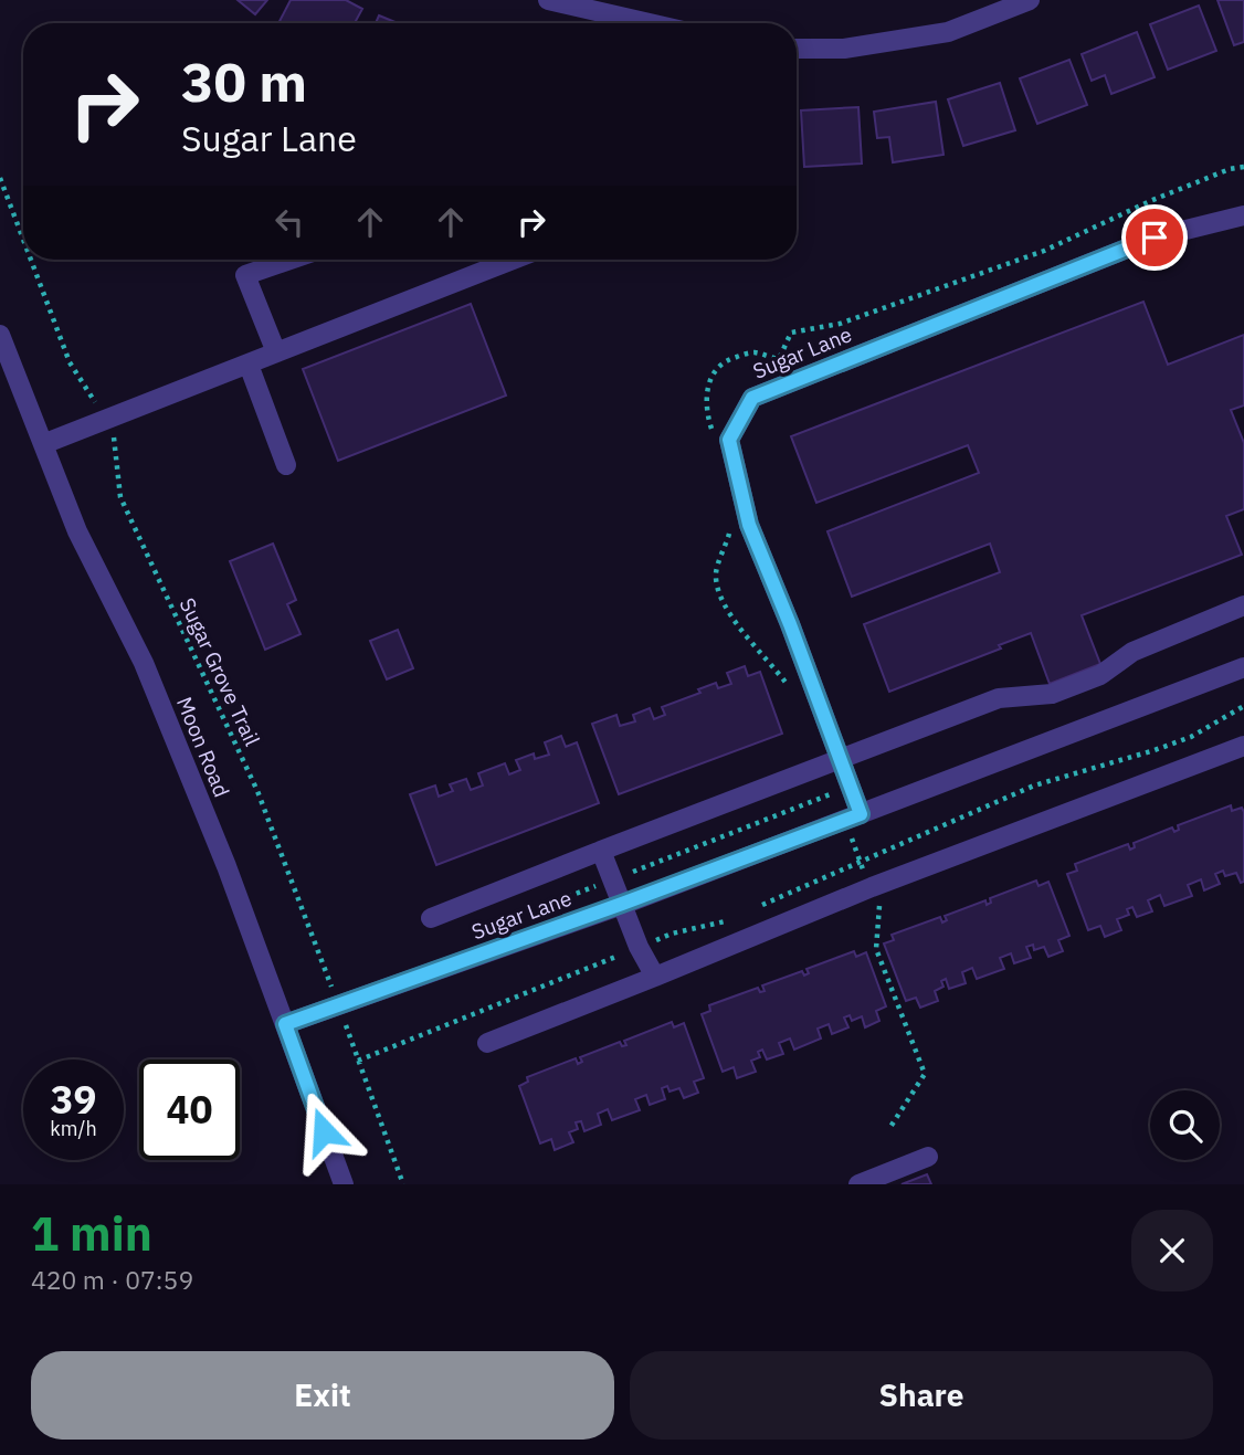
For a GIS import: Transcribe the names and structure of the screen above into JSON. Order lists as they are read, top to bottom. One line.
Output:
{"streets":{"street":["Sugar Lane","Moon Road"],"path":["Sugar Grove Trail"]},"crossings":[["Sugar Lane","Sugar Grove Trail"],["Sugar Lane","Moon Road"]],"page":{"turn":["30 m","Sugar Lane"],"speed":"39 km/h","limit":"40","heading":["1 min","420 m · 07:59"],"buttons":["Exit","Share"]}}
